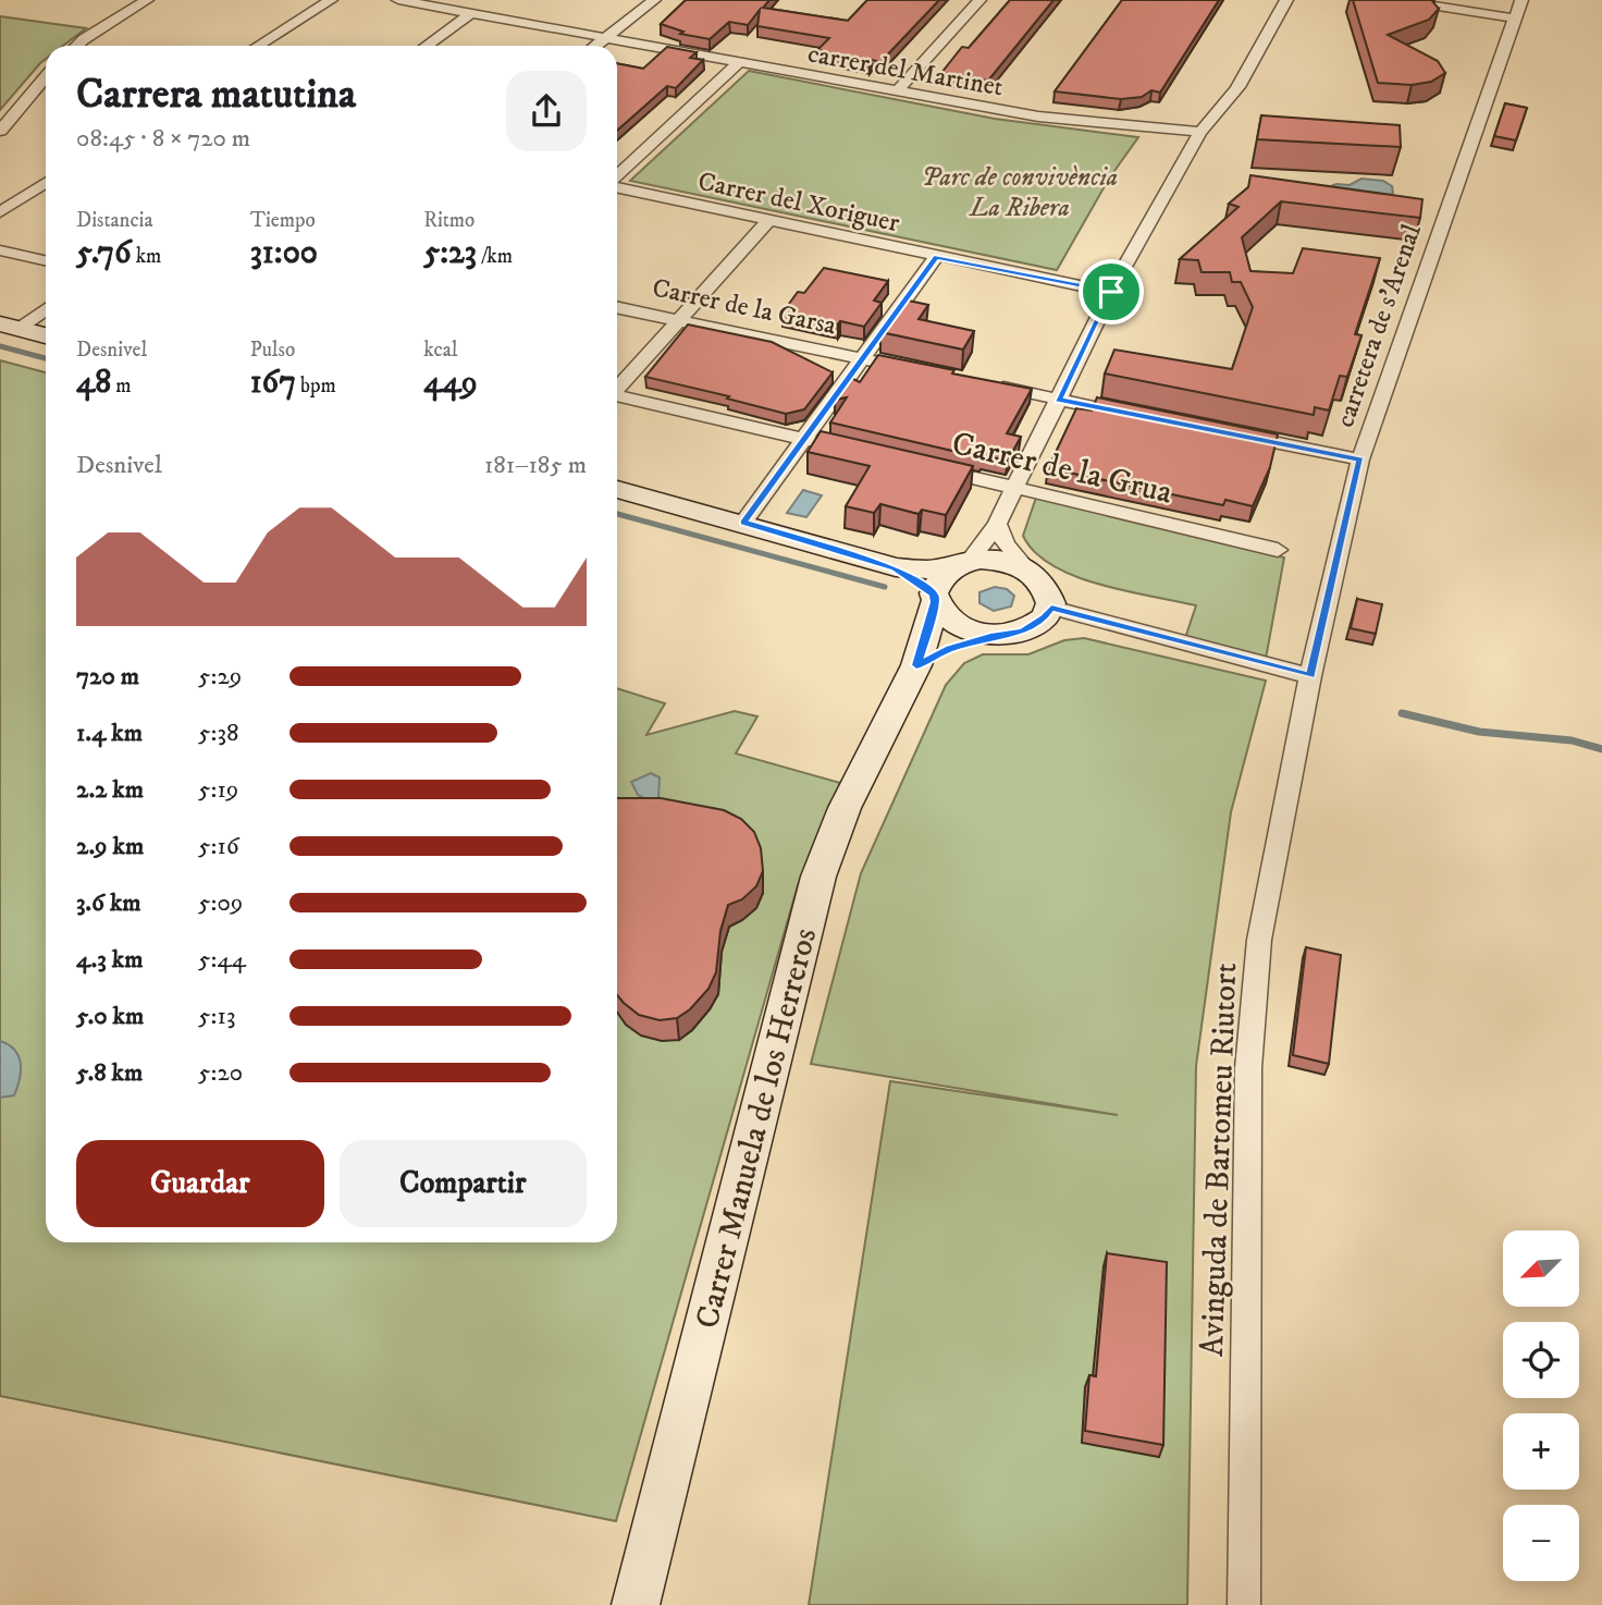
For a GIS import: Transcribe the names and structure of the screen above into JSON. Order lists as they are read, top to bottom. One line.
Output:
{"streets":{"street":["carrer del Martinet","Carrer del Xoriguer","Carrer de la Garsa","carretera de s'Arenal","Carrer de la Grua","Carrer Manuela de los Herreros","Avinguda de Bartomeu Riutort"]},"crossings":[["carretera de s'Arenal","Avinguda de Bartomeu Riutort"]],"parks":["Parc de convivència La Ribera"],"north":"bottom left","page":{"heading":["Carrera matutina","08:45 · 8 × 720 m"],"stats":[["Distancia","5.76 km"],["Tiempo","31:00"],["Ritmo","5:23 /km"],["Desnivel","48 m"],["Pulso","167 bpm"],["kcal","449"]],"chart":["Desnivel","181–185 m"],"list":[{"name":"720 m","note":"5:29"},{"name":"1.4 km","note":"5:38"},{"name":"2.2 km","note":"5:19"},{"name":"2.9 km","note":"5:16"},{"name":"3.6 km","note":"5:09"},{"name":"4.3 km","note":"5:44"},{"name":"5.0 km","note":"5:13"},{"name":"5.8 km","note":"5:20"}],"buttons":["Guardar","Compartir"],"map_buttons":["+","−"]}}
